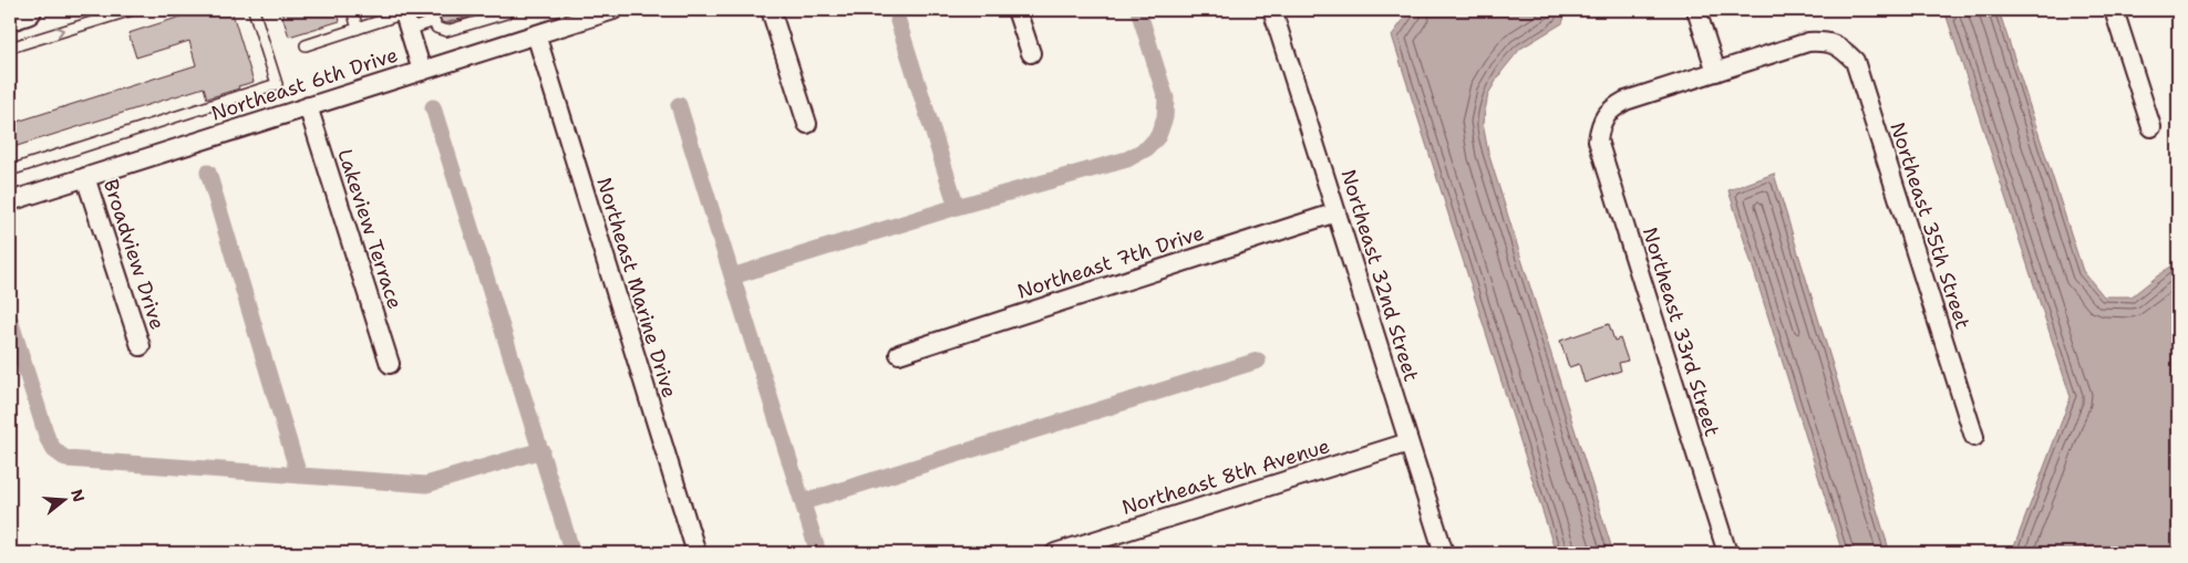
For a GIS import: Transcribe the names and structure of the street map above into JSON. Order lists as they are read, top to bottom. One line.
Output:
{"streets":{"street":["Northeast 6th Drive","Northeast 35th Street","Lakeview Terrace","Broadview Drive","Northeast 7th Drive","Northeast 32nd Street","Northeast Marine Drive","Northeast 33rd Street","Northeast 8th Avenue"]},"crossings":[["Northeast 6th Drive","Lakeview Terrace"],["Northeast 6th Drive","Broadview Drive"],["Northeast 6th Drive","Northeast Marine Drive"],["Northeast 35th Street","Northeast 33rd Street"],["Northeast 7th Drive","Northeast 32nd Street"],["Northeast 32nd Street","Northeast 8th Avenue"]],"north":"right"}
